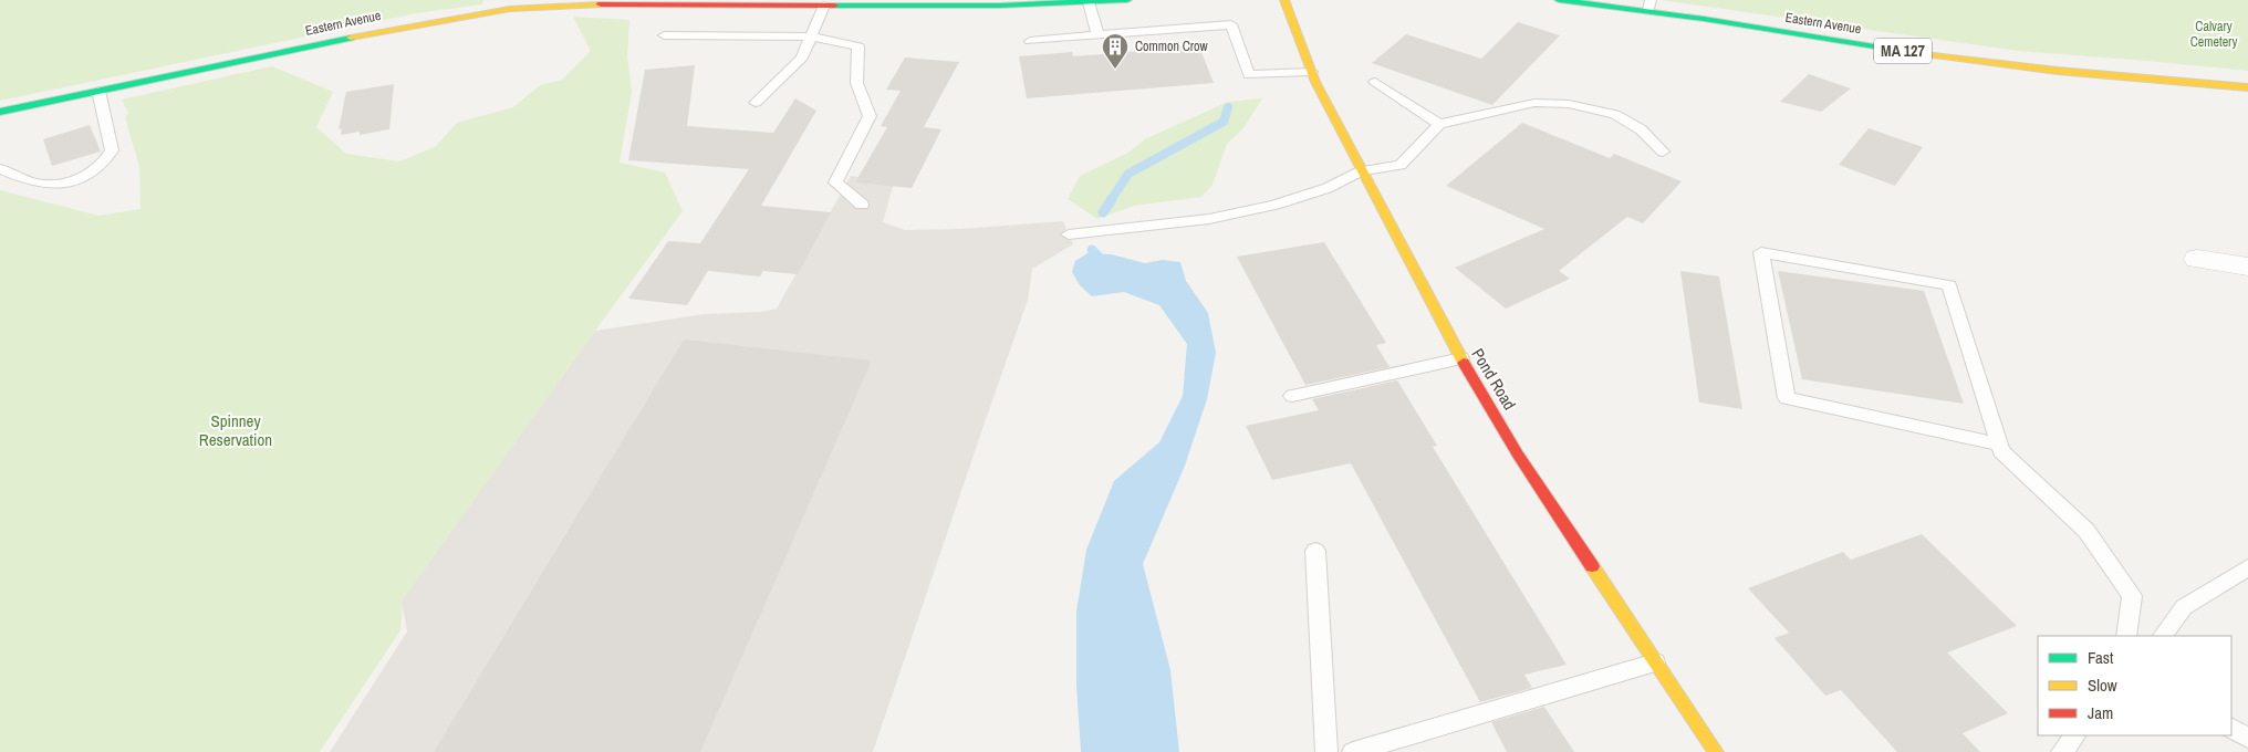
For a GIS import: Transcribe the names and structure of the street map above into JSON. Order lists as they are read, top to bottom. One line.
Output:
{"streets":{"main road":["Eastern Avenue","MA 127","Pond Road"]},"parks":["Calvary Cemetery","Spinney Reservation"],"places":{"building":["Common Crow"]},"legend":["Fast","Slow","Jam"]}
